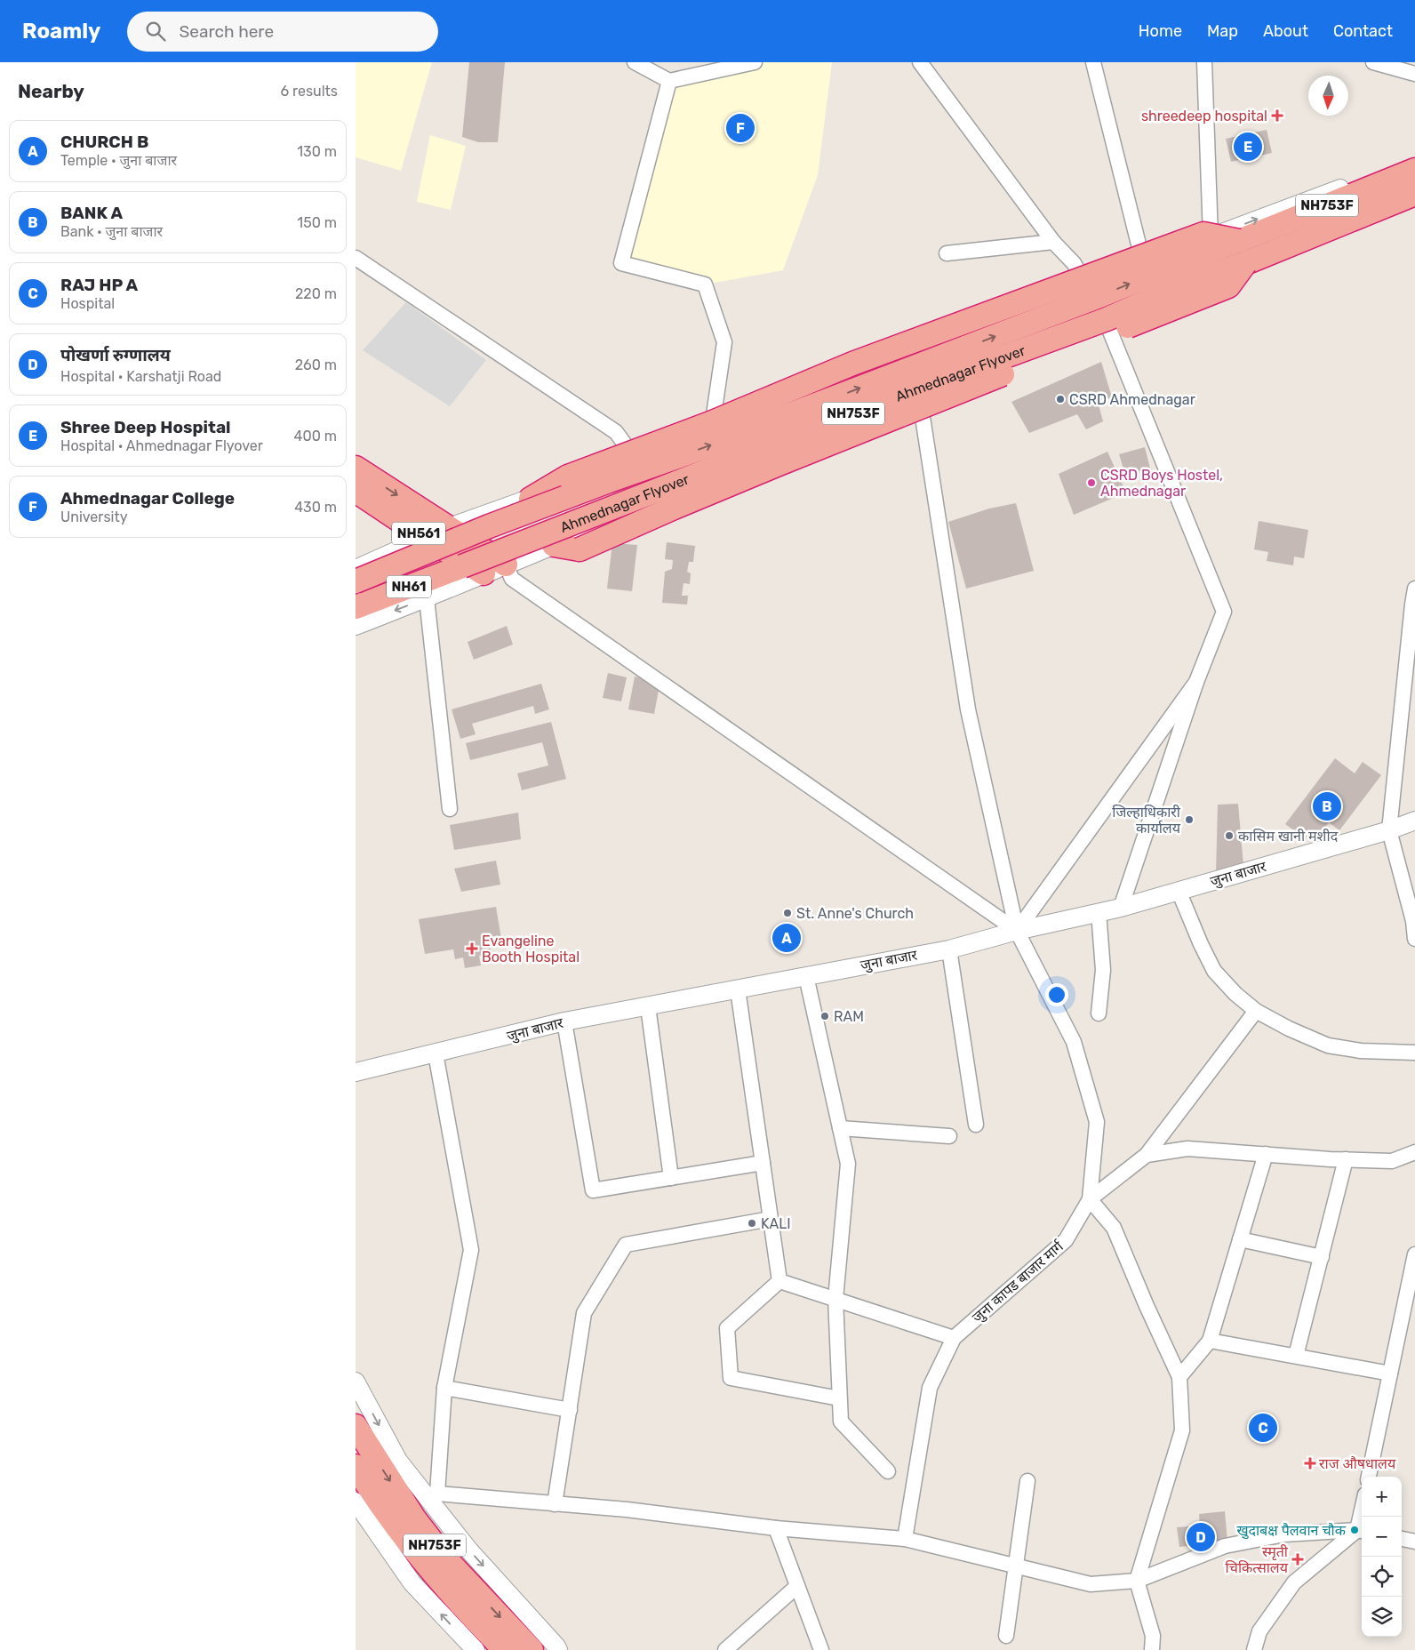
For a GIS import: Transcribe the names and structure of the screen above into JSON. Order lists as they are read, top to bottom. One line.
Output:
{"streets":{"highway":["NH753F","Ahmednagar Flyover","NH561","NH61"],"street":["जुना बाजार","जुना कापड बाजार मार्ग"]},"places":{"health":["shreedeep hospital","Evangeline Booth Hospital","राज औषधालय","स्मृती चिकित्सालय"],"other":["CSRD Ahmednagar","CSRD Boys Hostel, Ahmednagar","जिल्हाधिकारी कार्यालय","कासिम खानी मशीद","St. Anne's Church","RAM","KALI","खुदाबक्ष पैलवान चौक"]},"north":"bottom","page":{"header":"Roamly","search":"Search here","nav":["Home","Map","About","Contact"],"heading":["Nearby","6 results"],"pins":["F","E","B","A","C","D"],"list":[{"mark":"A","name":"CHURCH B","note":"Temple · जुना बाजार","value":"130 m"},{"mark":"B","name":"BANK A","note":"Bank · जुना बाजार","value":"150 m"},{"mark":"C","name":"RAJ HP A","note":"Hospital","value":"220 m"},{"mark":"D","name":"पोखर्णा रुग्णालय","note":"Hospital · Karshatji Road","value":"260 m"},{"mark":"E","name":"Shree Deep Hospital","note":"Hospital · Ahmednagar Flyover","value":"400 m"},{"mark":"F","name":"Ahmednagar College","note":"University","value":"430 m"}],"map_buttons":["+","−"]}}
